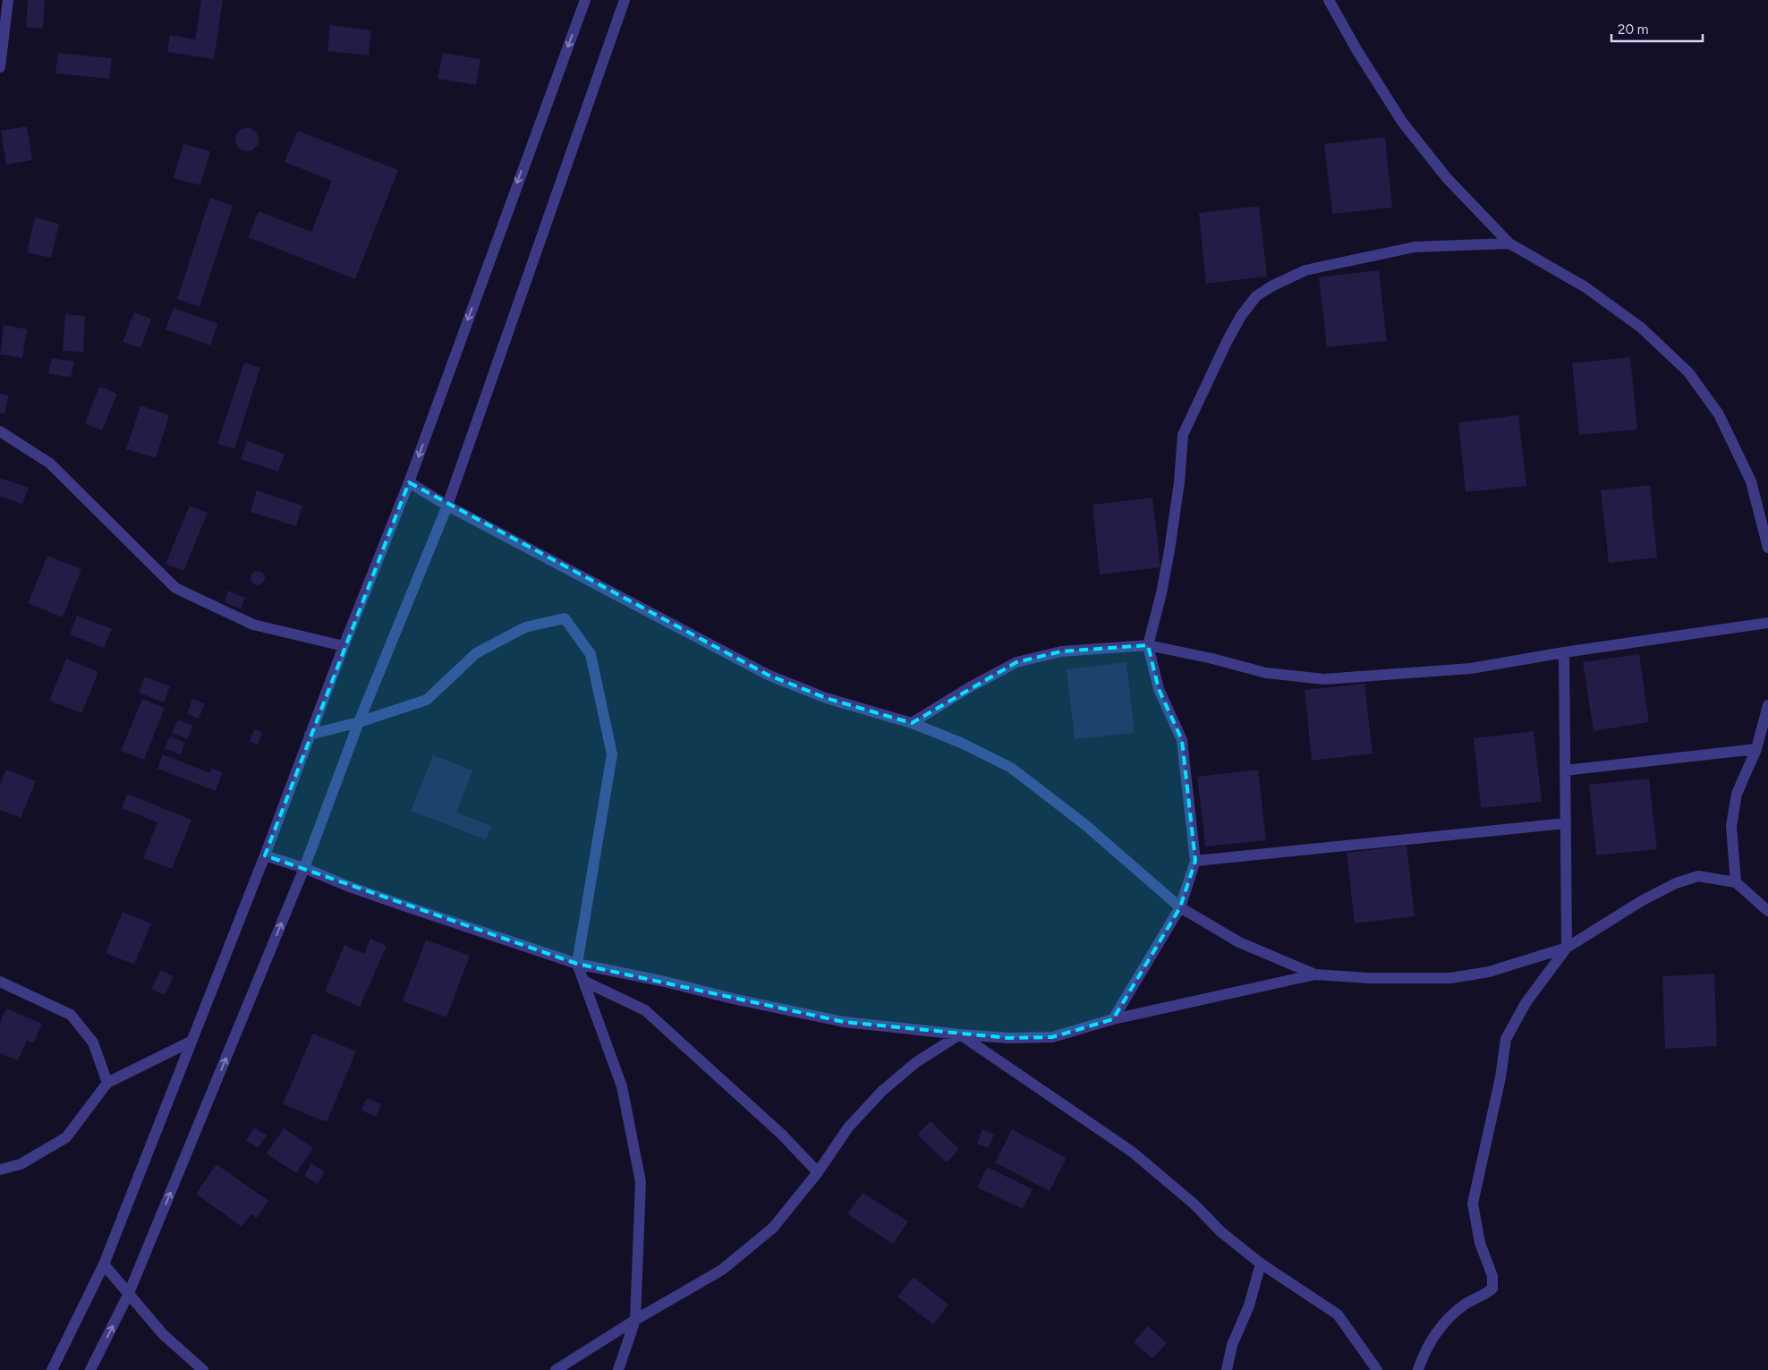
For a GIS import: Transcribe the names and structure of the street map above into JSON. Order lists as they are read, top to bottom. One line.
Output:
{"scale_bar":"20 m"}
